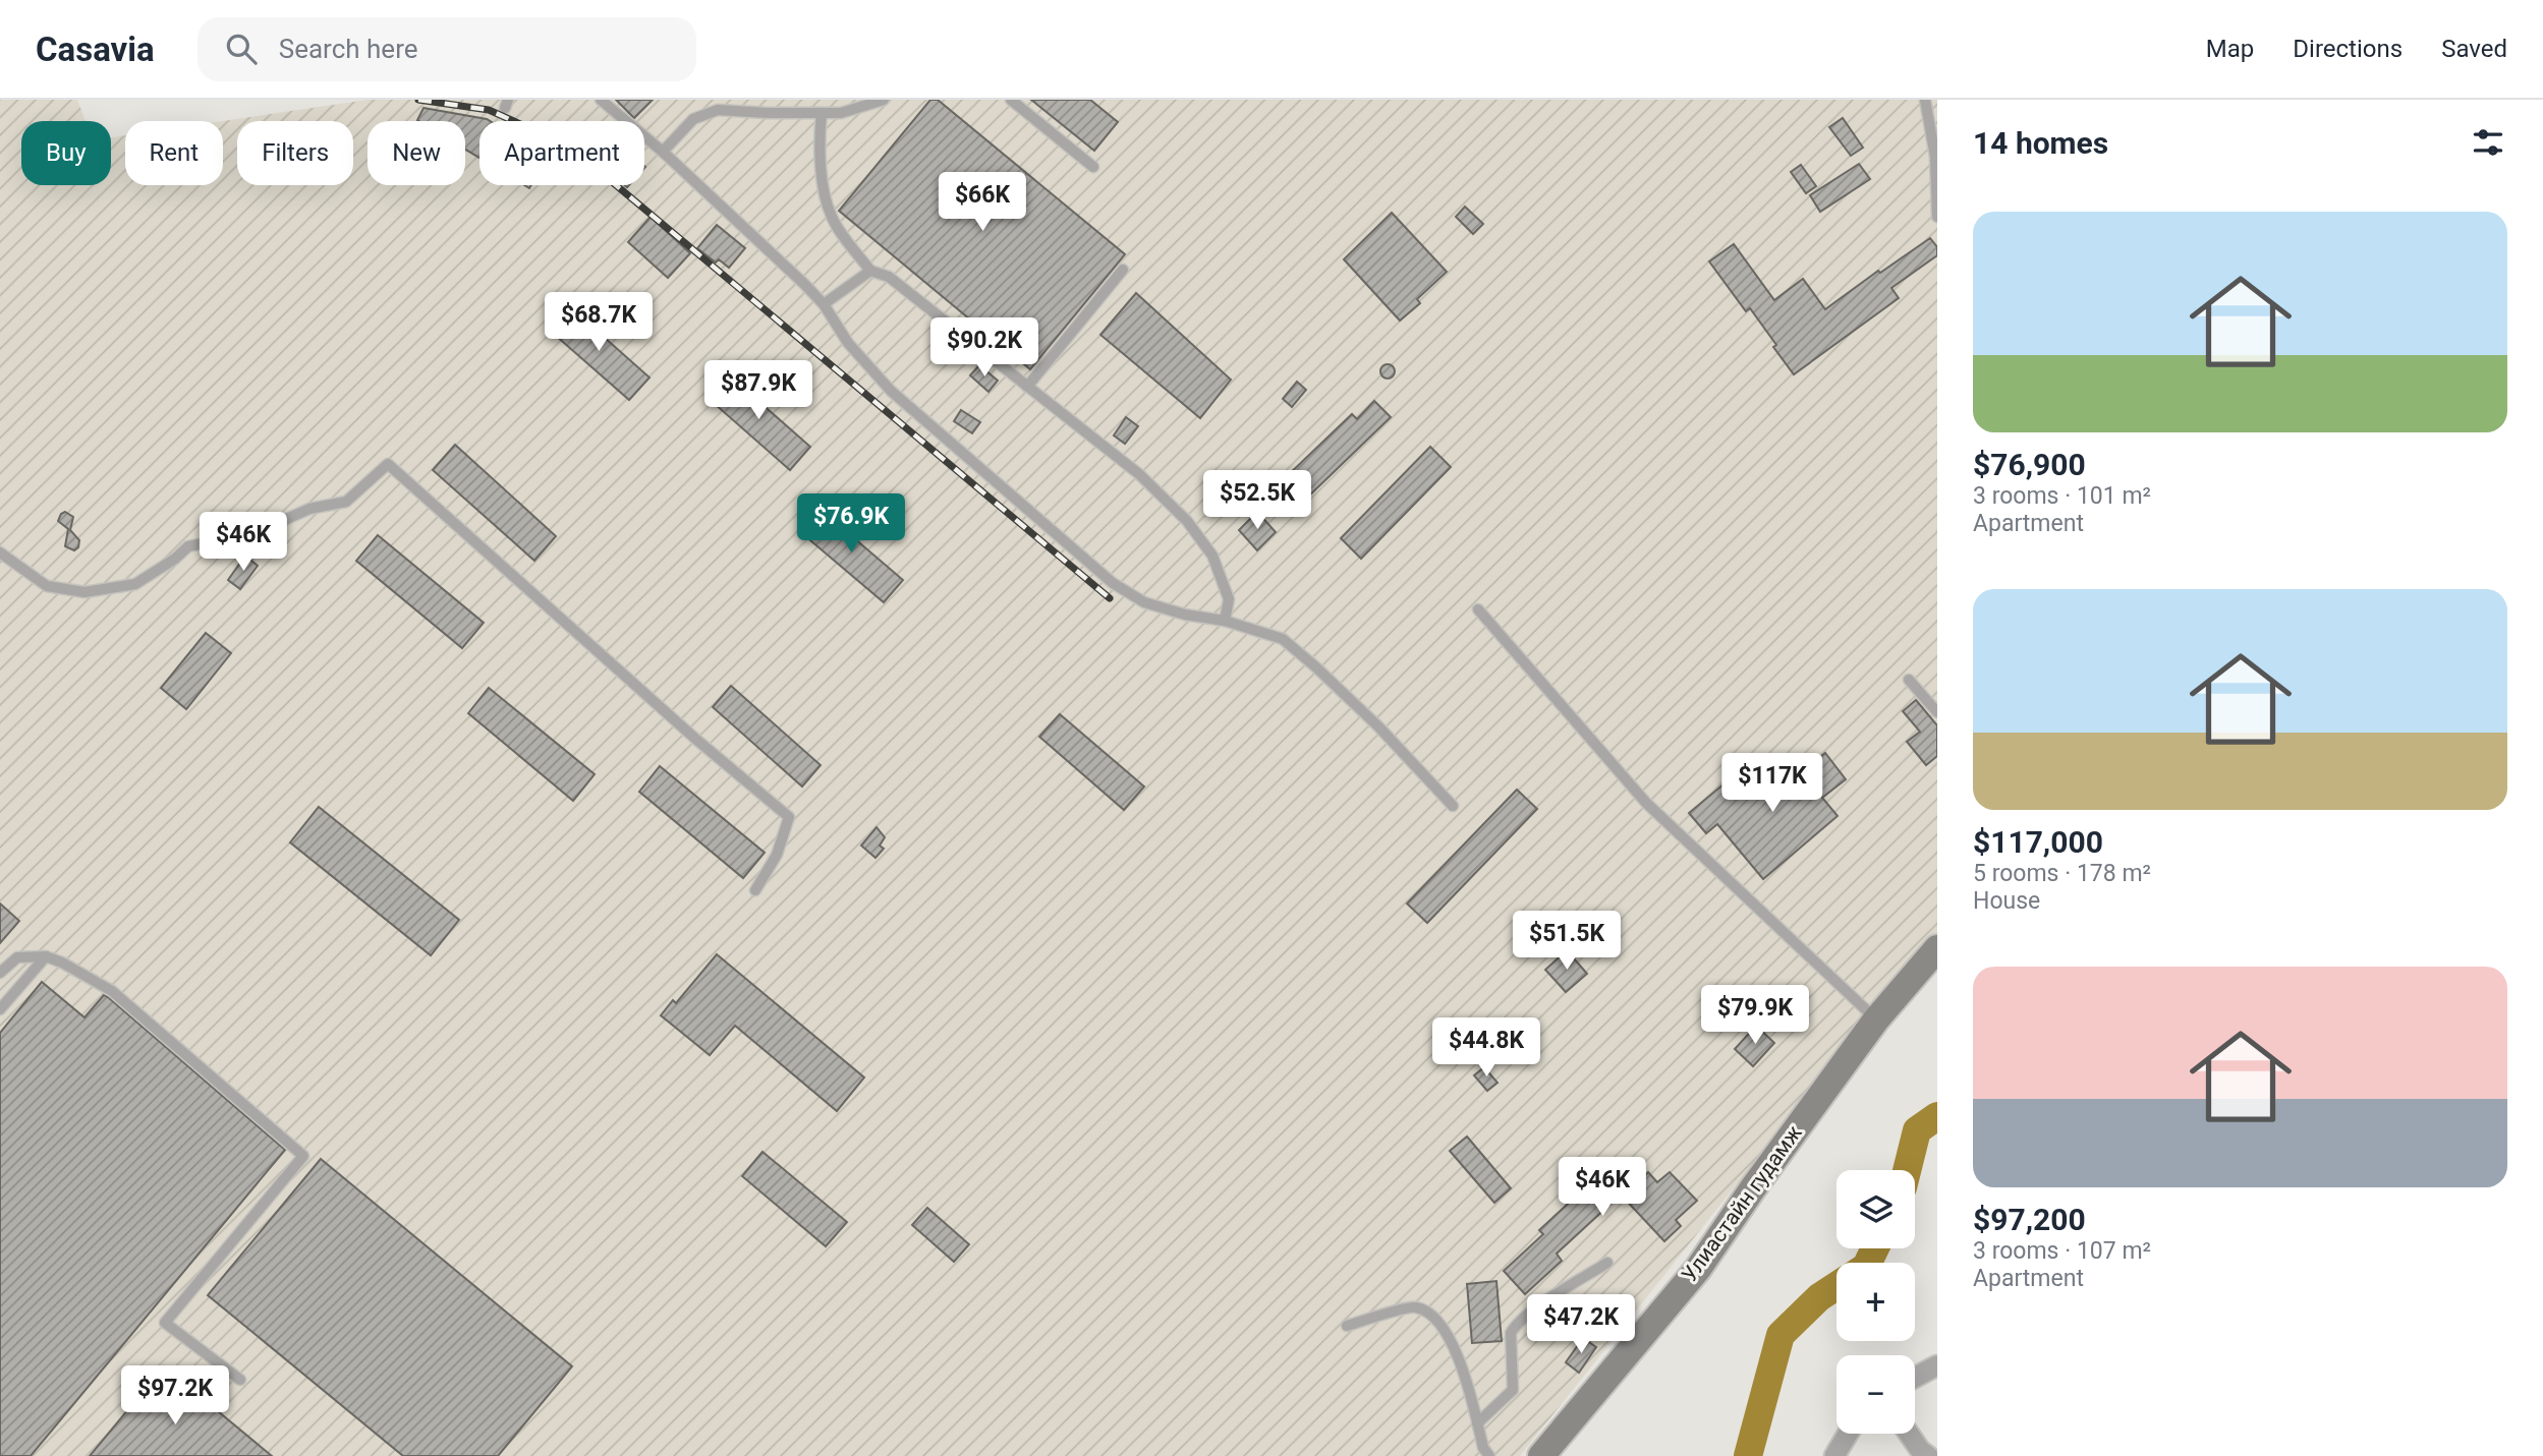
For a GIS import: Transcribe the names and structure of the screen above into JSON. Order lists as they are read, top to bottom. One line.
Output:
{"streets":{"main road":["Улиастайн гудамж"]},"page":{"header":"Casavia","search":"Search here","nav":["Map","Directions","Saved"],"heading":"14 homes","chip":["Buy","Rent","Filters","New","Apartment"],"price":["$66K","$68.7K","$90.2K","$87.9K","$52.5K","$76.9K","$46K","$117K","$51.5K","$79.9K","$44.8K","$46K","$47.2K","$97.2K"],"list":[{"name":"$76,900","note":"3 rooms · 101 m² · Apartment"},{"name":"$117,000","note":"5 rooms · 178 m² · House"},{"name":"$97,200","note":"3 rooms · 107 m² · Apartment"}],"map_buttons":["+","−"]}}
